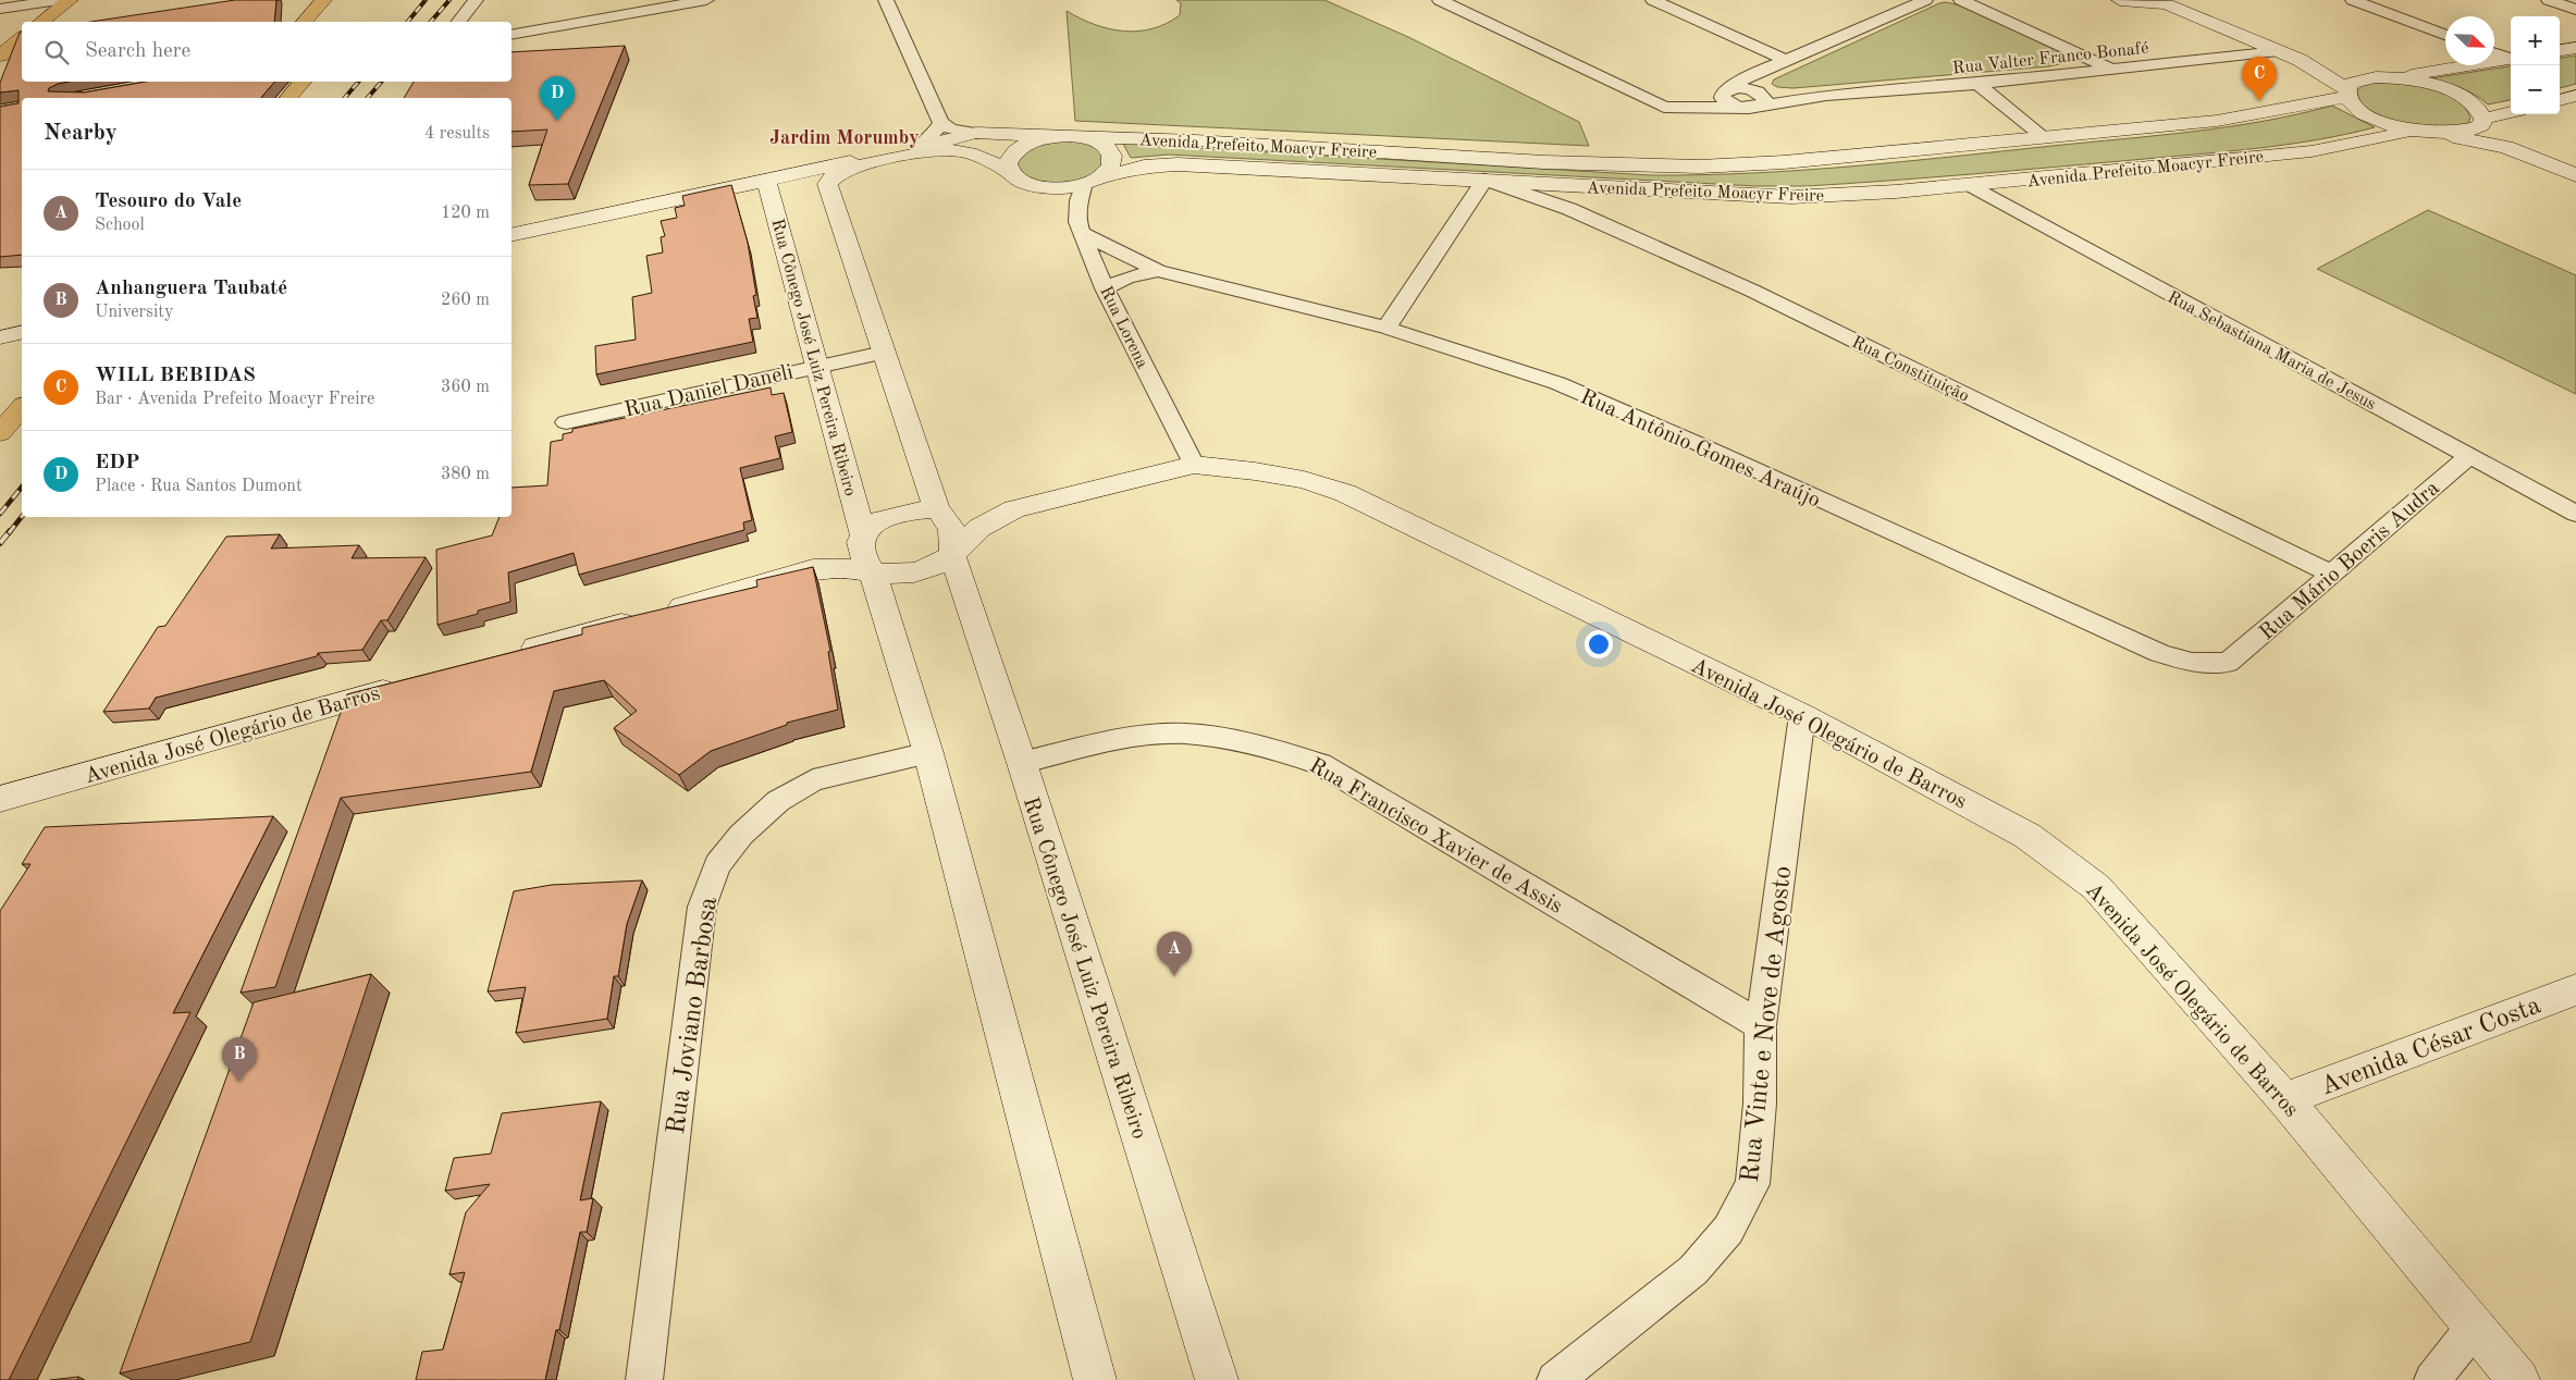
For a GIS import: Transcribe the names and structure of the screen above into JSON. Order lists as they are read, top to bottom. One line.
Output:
{"streets":{"street":["Rua Valter Franco Bonafé","Avenida Prefeito Moacyr Freire","Rua Lorena","Rua Sebastiana Maria de Jesus","Rua Cônego José Luiz Pereira Ribeiro","Rua Constituição","Rua Daniel Daneli","Rua Antônio Gomes Araújo","Rua Mário Boeris Audra","Avenida José Olegário de Barros","Rua Francisco Xavier de Assis","Rua Joviano Barbosa","Rua Vinte e Nove de Agosto","Avenida César Costa"]},"crossings":[["Avenida Prefeito Moacyr Freire","Rua Lorena"],["Avenida Prefeito Moacyr Freire","Rua Sebastiana Maria de Jesus"],["Avenida Prefeito Moacyr Freire","Rua Cônego José Luiz Pereira Ribeiro"],["Avenida Prefeito Moacyr Freire","Rua Constituição"],["Rua Lorena","Rua Antônio Gomes Araújo"],["Rua Lorena","Avenida José Olegário de Barros"],["Rua Sebastiana Maria de Jesus","Rua Mário Boeris Audra"],["Rua Cônego José Luiz Pereira Ribeiro","Rua Daniel Daneli"],["Rua Cônego José Luiz Pereira Ribeiro","Avenida José Olegário de Barros"],["Rua Cônego José Luiz Pereira Ribeiro","Rua Francisco Xavier de Assis"],["Rua Cônego José Luiz Pereira Ribeiro","Rua Joviano Barbosa"],["Rua Constituição","Rua Mário Boeris Audra"],["Rua Antônio Gomes Araújo","Rua Mário Boeris Audra"],["Avenida José Olegário de Barros","Rua Vinte e Nove de Agosto"],["Avenida José Olegário de Barros","Avenida César Costa"],["Rua Francisco Xavier de Assis","Rua Vinte e Nove de Agosto"]],"districts":["Jardim Morumby"],"north":"bottom right","page":{"map_buttons":["+","−"],"search":"Search here","pins":["C","D","A","B"],"heading":["Nearby","4 results"],"list":[{"mark":"A","name":"Tesouro do Vale","note":"School","value":"120 m"},{"mark":"B","name":"Anhanguera Taubaté","note":"University","value":"260 m"},{"mark":"C","name":"WILL BEBIDAS","note":"Bar · Avenida Prefeito Moacyr Freire","value":"360 m"},{"mark":"D","name":"EDP","note":"Place · Rua Santos Dumont","value":"380 m"}]}}
